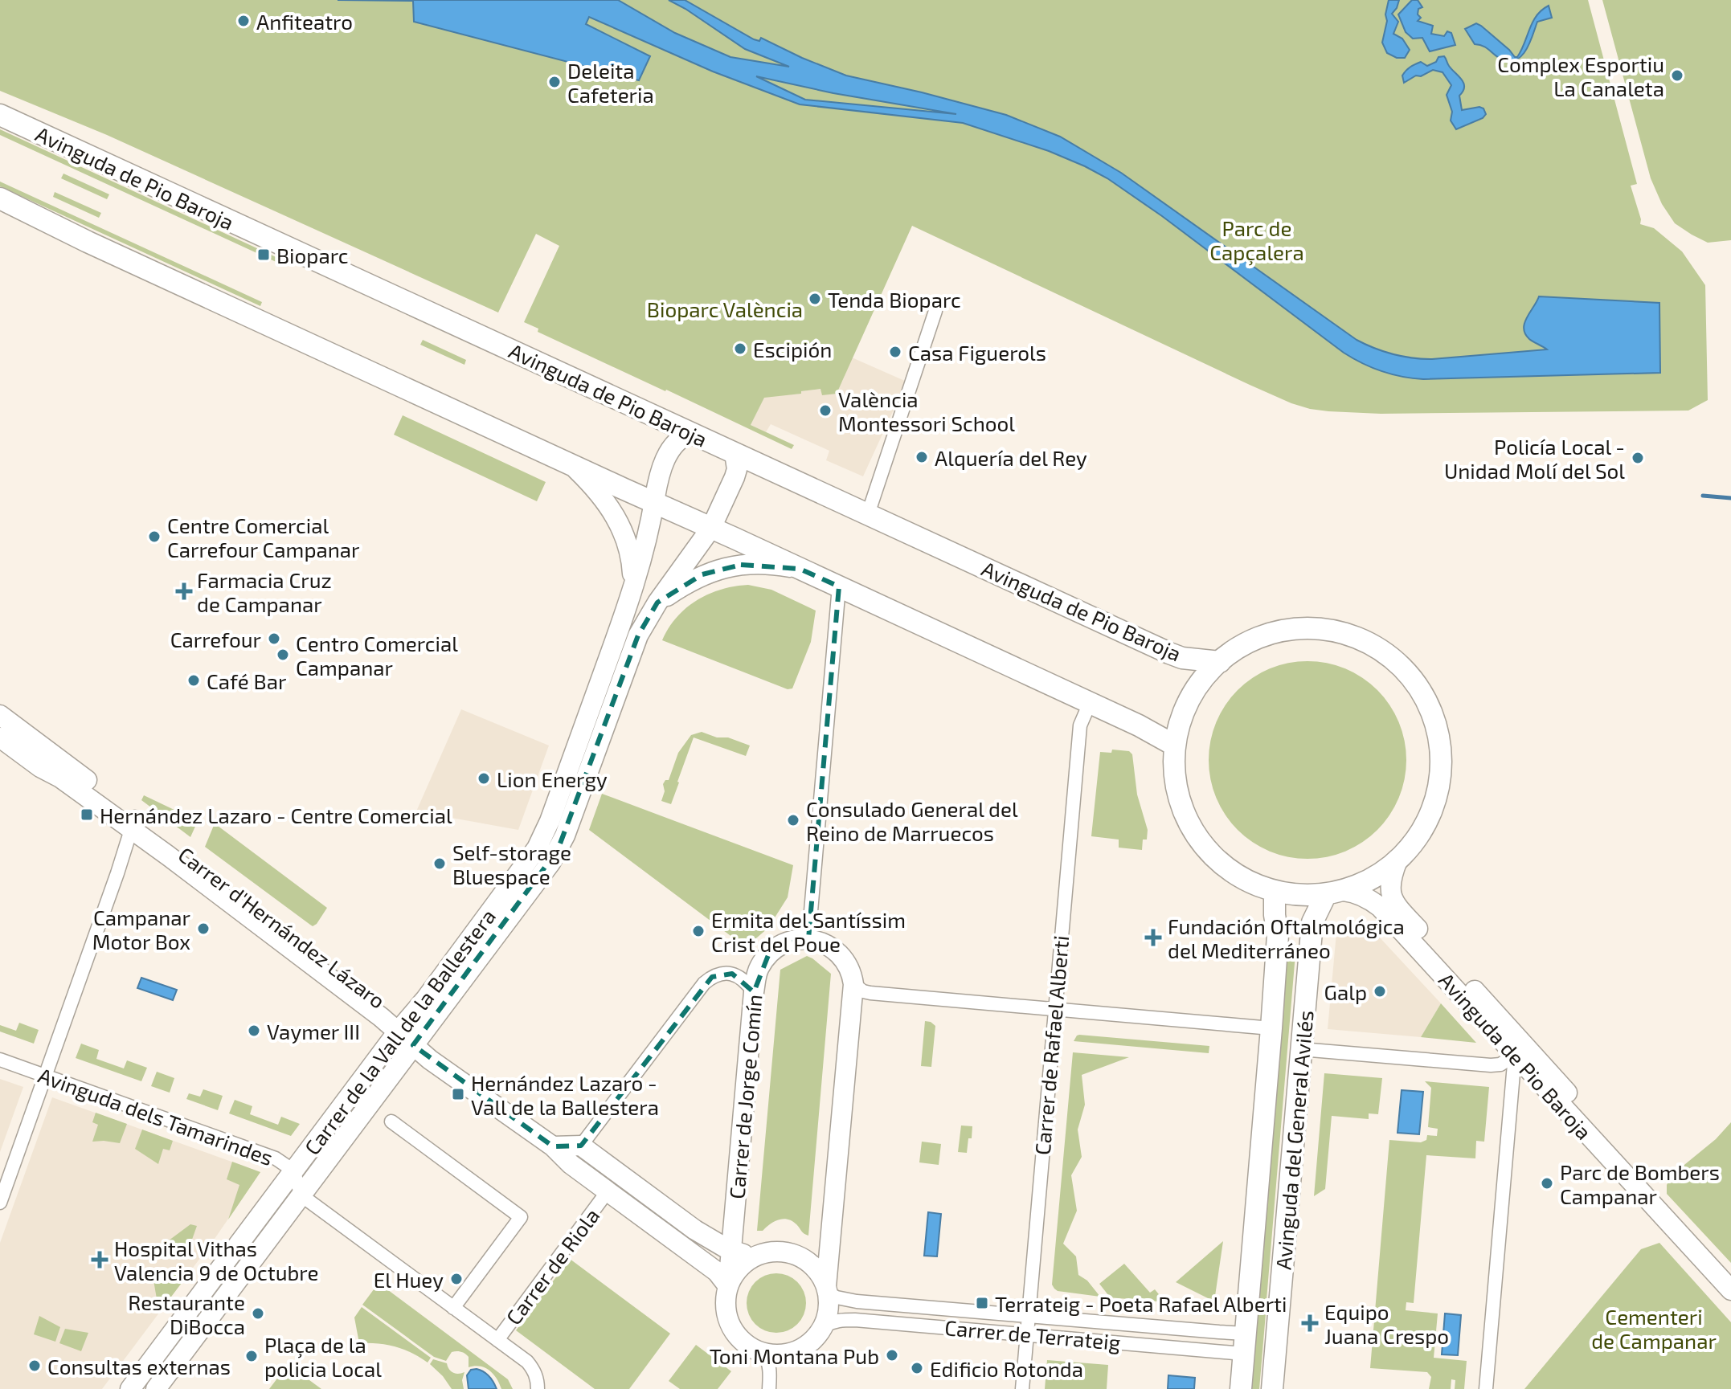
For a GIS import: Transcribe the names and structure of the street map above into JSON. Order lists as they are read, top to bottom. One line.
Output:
{"streets":{"main road":["Avinguda de Pio Baroja","Avinguda del General Avilés"],"street":["Carrer d'Hernández Lázaro","Carrer de la Vall de la Ballestera","Carrer de Rafael Alberti","Carrer de Jorge Comín","Avinguda dels Tamarindes","Carrer de Riola","Carrer de Terrateig"]},"crossings":[["Avinguda de Pio Baroja","Carrer de la Vall de la Ballestera"],["Avinguda de Pio Baroja","Avinguda del General Avilés"],["Carrer d'Hernández Lázaro","Carrer de la Vall de la Ballestera"],["Carrer d'Hernández Lázaro","Carrer de Jorge Comín"],["Carrer d'Hernández Lázaro","Carrer de Riola"],["Carrer d'Hernández Lázaro","Carrer de Terrateig"],["Carrer de la Vall de la Ballestera","Avinguda dels Tamarindes"],["Carrer de Rafael Alberti","Carrer de Terrateig"],["Carrer de Jorge Comín","Carrer de Terrateig"],["Avinguda del General Avilés","Carrer de Terrateig"]],"parks":["Parc de Capçalera","Bioparc València","Cementeri de Campanar"],"places":{"other":["Anfiteatro","Complex Esportiu La Canaleta","Deleita Cafeteria","Tenda Bioparc","Escipión","Casa Figuerols","València Montessori School","Alquería del Rey","Policía Local - Unidad Molí del Sol","Centre Comercial Carrefour Campanar","Carrefour","Centro Comercial Campanar","Café Bar","Lion Energy","Consulado General del Reino de Marruecos","Self-storage Bluespace","Campanar Motor Box","Ermita del Santíssim Crist del Poue","Galp","Vaymer III","Parc de Bombers Campanar","El Huey","Restaurante DiBocca","Toni Montana Pub","Plaça de la policia Local","Consultas externas","Edificio Rotonda"],"transit":["Bioparc","Hernández Lazaro - Centre Comercial","Hernández Lazaro - Vall de la Ballestera","Terrateig - Poeta Rafael Alberti"],"health":["Farmacia Cruz de Campanar","Fundación Oftalmológica del Mediterráneo","Hospital Vithas Valencia 9 de Octubre","Equipo Juana Crespo"]}}
